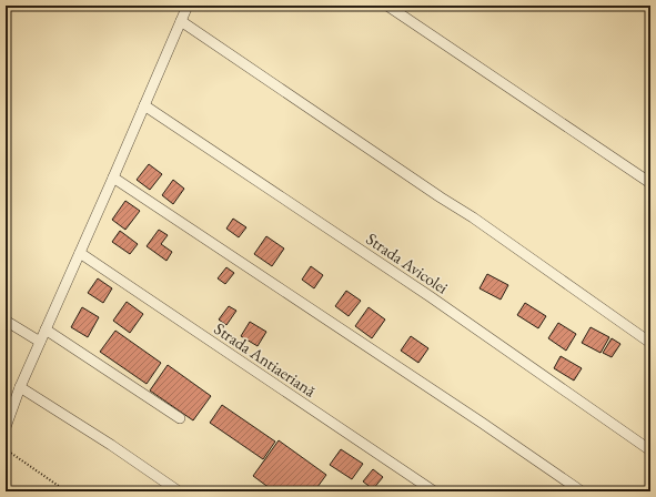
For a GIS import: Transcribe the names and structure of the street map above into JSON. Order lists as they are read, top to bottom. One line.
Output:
{"streets":{"street":["Strada Avicolei","Strada Antiaeriană"]}}
